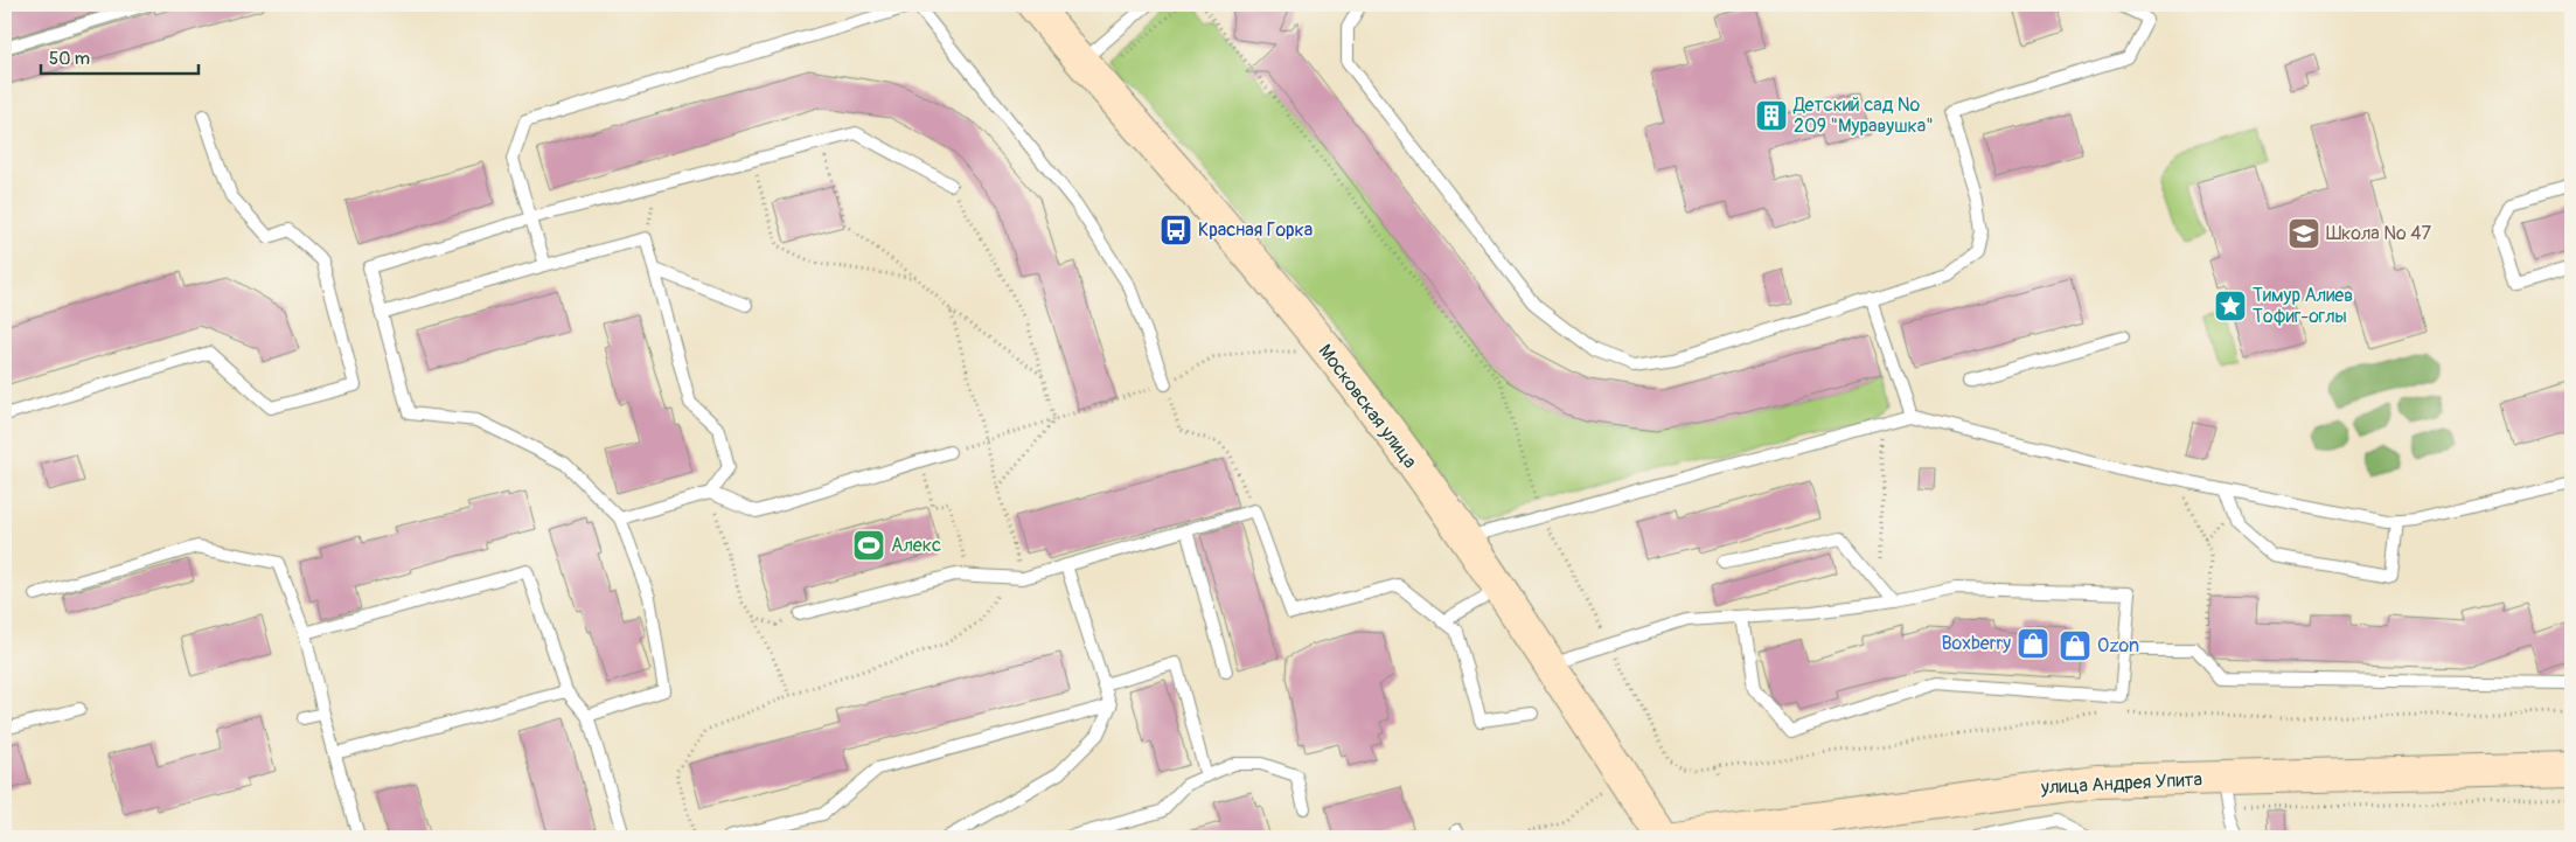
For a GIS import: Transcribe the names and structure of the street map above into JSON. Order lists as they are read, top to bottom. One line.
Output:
{"streets":{"main road":["Московская улица","улица Андрея Упита"]},"places":{"building":["Детский сад № 209 \"Муравушка\""],"bus stop":["Красная Горка"],"school or university":["Школа № 47"],"place":["Тимур Алиев Тофиг-оглы"],"sports":["Алекс"],"shop":["Boxberry","Ozon"]},"scale_bar":"50 m"}
